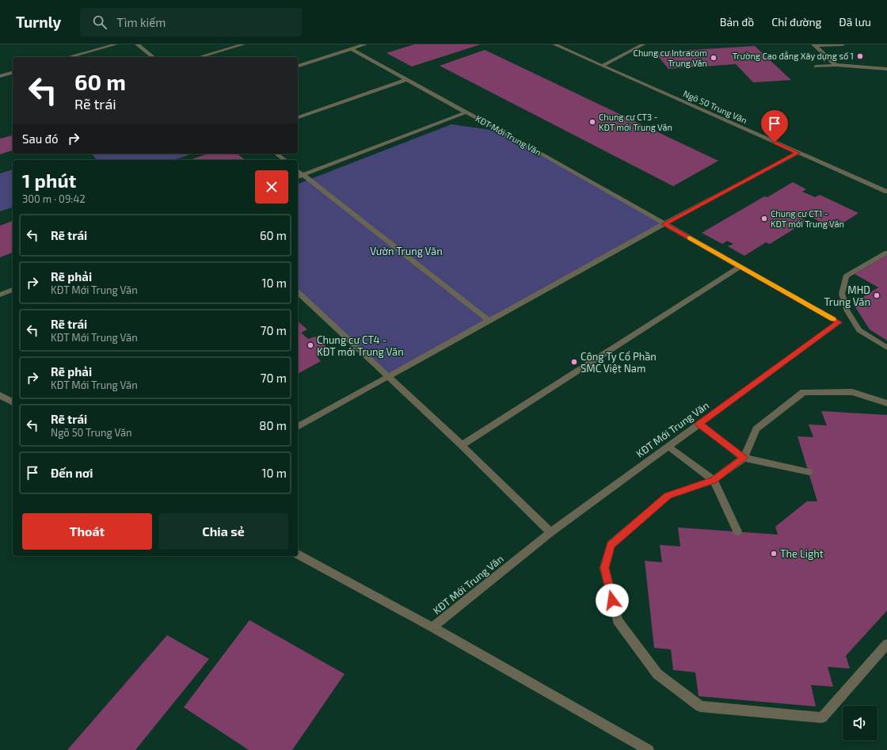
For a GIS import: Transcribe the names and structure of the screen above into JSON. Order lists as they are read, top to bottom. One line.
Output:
{"streets":{"street":["Ngõ 50 Trung Văn","KĐT Mới Trung Văn"]},"parks":["Vườn Trung Văn"],"places":["Trường Cao đẳng Xây dựng số 1","Chung cư Intracom Trung Văn","Chung cư CT3 - KĐT mới Trung Văn","Chung cư CT1 - KĐT mới Trung Văn","MHD Trung Văn","Chung cư CT4 - KĐT mới Trung Văn","Công Ty Cổ Phần SMC Việt Nam","The Light"],"page":{"header":"Turnly","search":"Tìm kiếm","nav":["Bản đồ","Chỉ đường","Đã lưu"],"turn":["60 m","Rẽ trái"],"then":"Sau đó","heading":["1 phút","300 m · 09:42"],"list":[{"name":"Rẽ trái","value":"60 m"},{"name":"Rẽ phải","note":"KĐT Mới Trung Văn","value":"10 m"},{"name":"Rẽ trái","note":"KĐT Mới Trung Văn","value":"70 m"},{"name":"Rẽ phải","note":"KĐT Mới Trung Văn","value":"70 m"},{"name":"Rẽ trái","note":"Ngõ 50 Trung Văn","value":"80 m"},{"name":"Đến nơi","value":"10 m"}],"buttons":["Thoát","Chia sẻ"]}}
